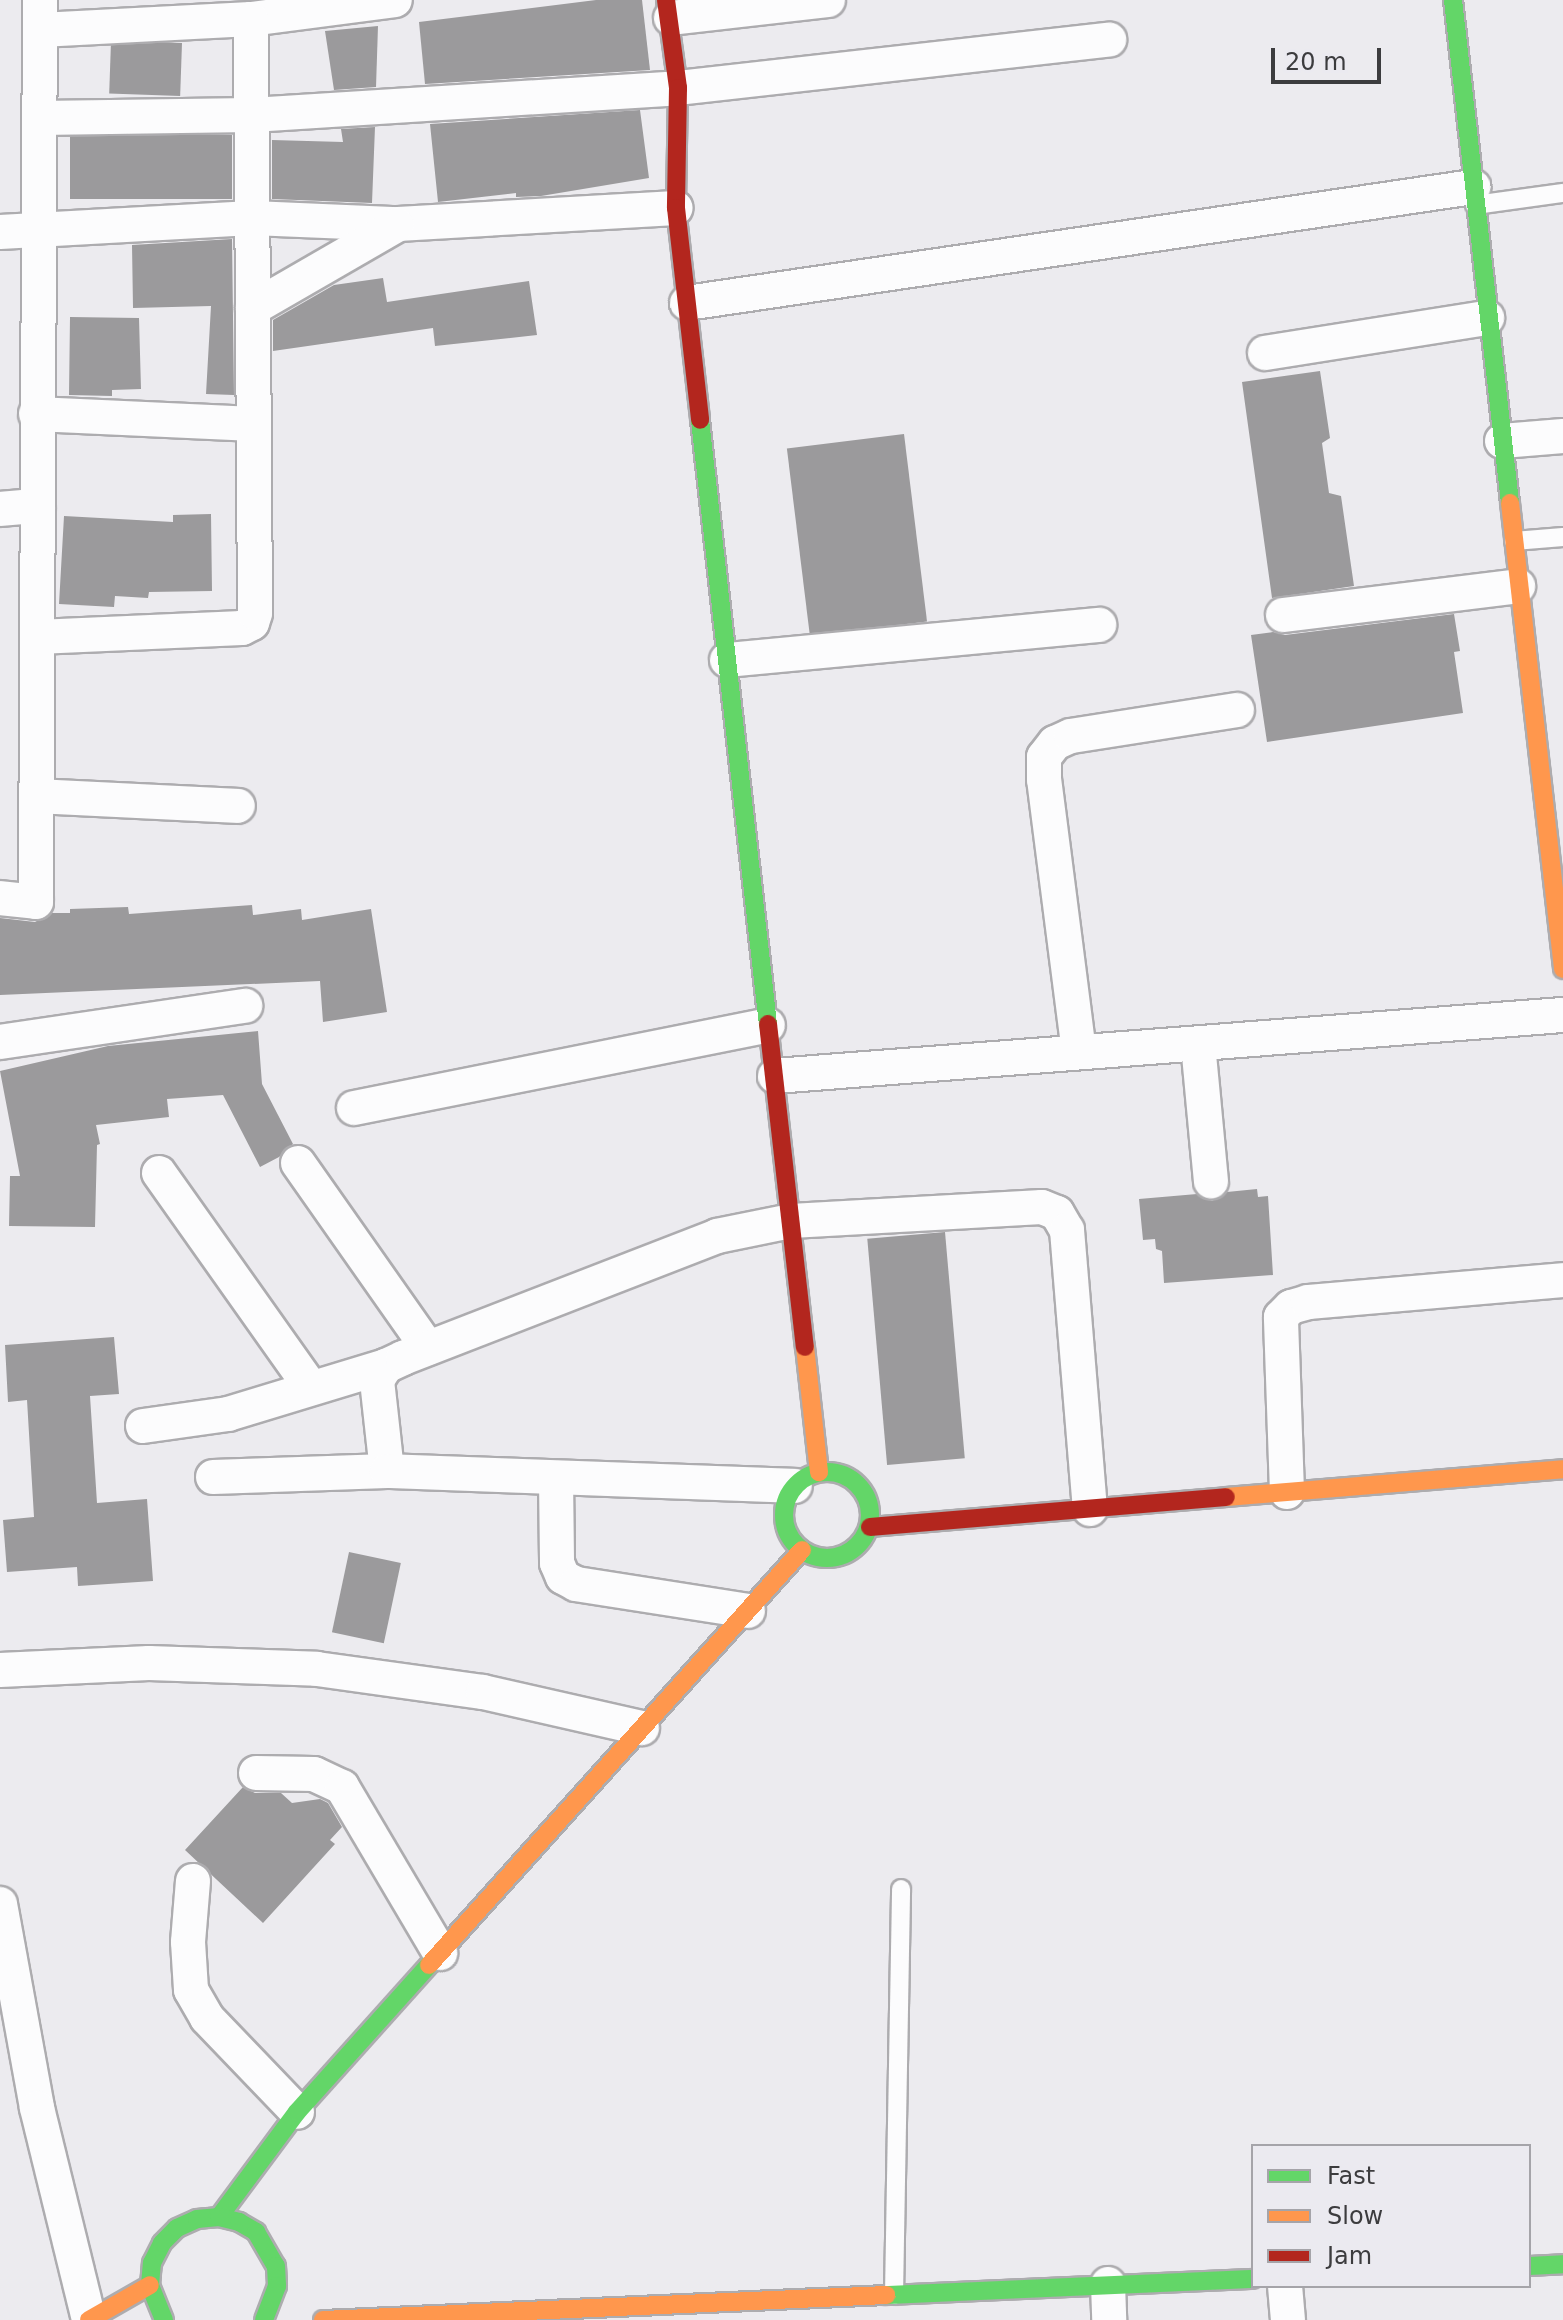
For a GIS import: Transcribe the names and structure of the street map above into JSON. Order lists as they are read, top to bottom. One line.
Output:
{"legend":["Fast","Slow","Jam"],"scale_bar":"20 m"}
